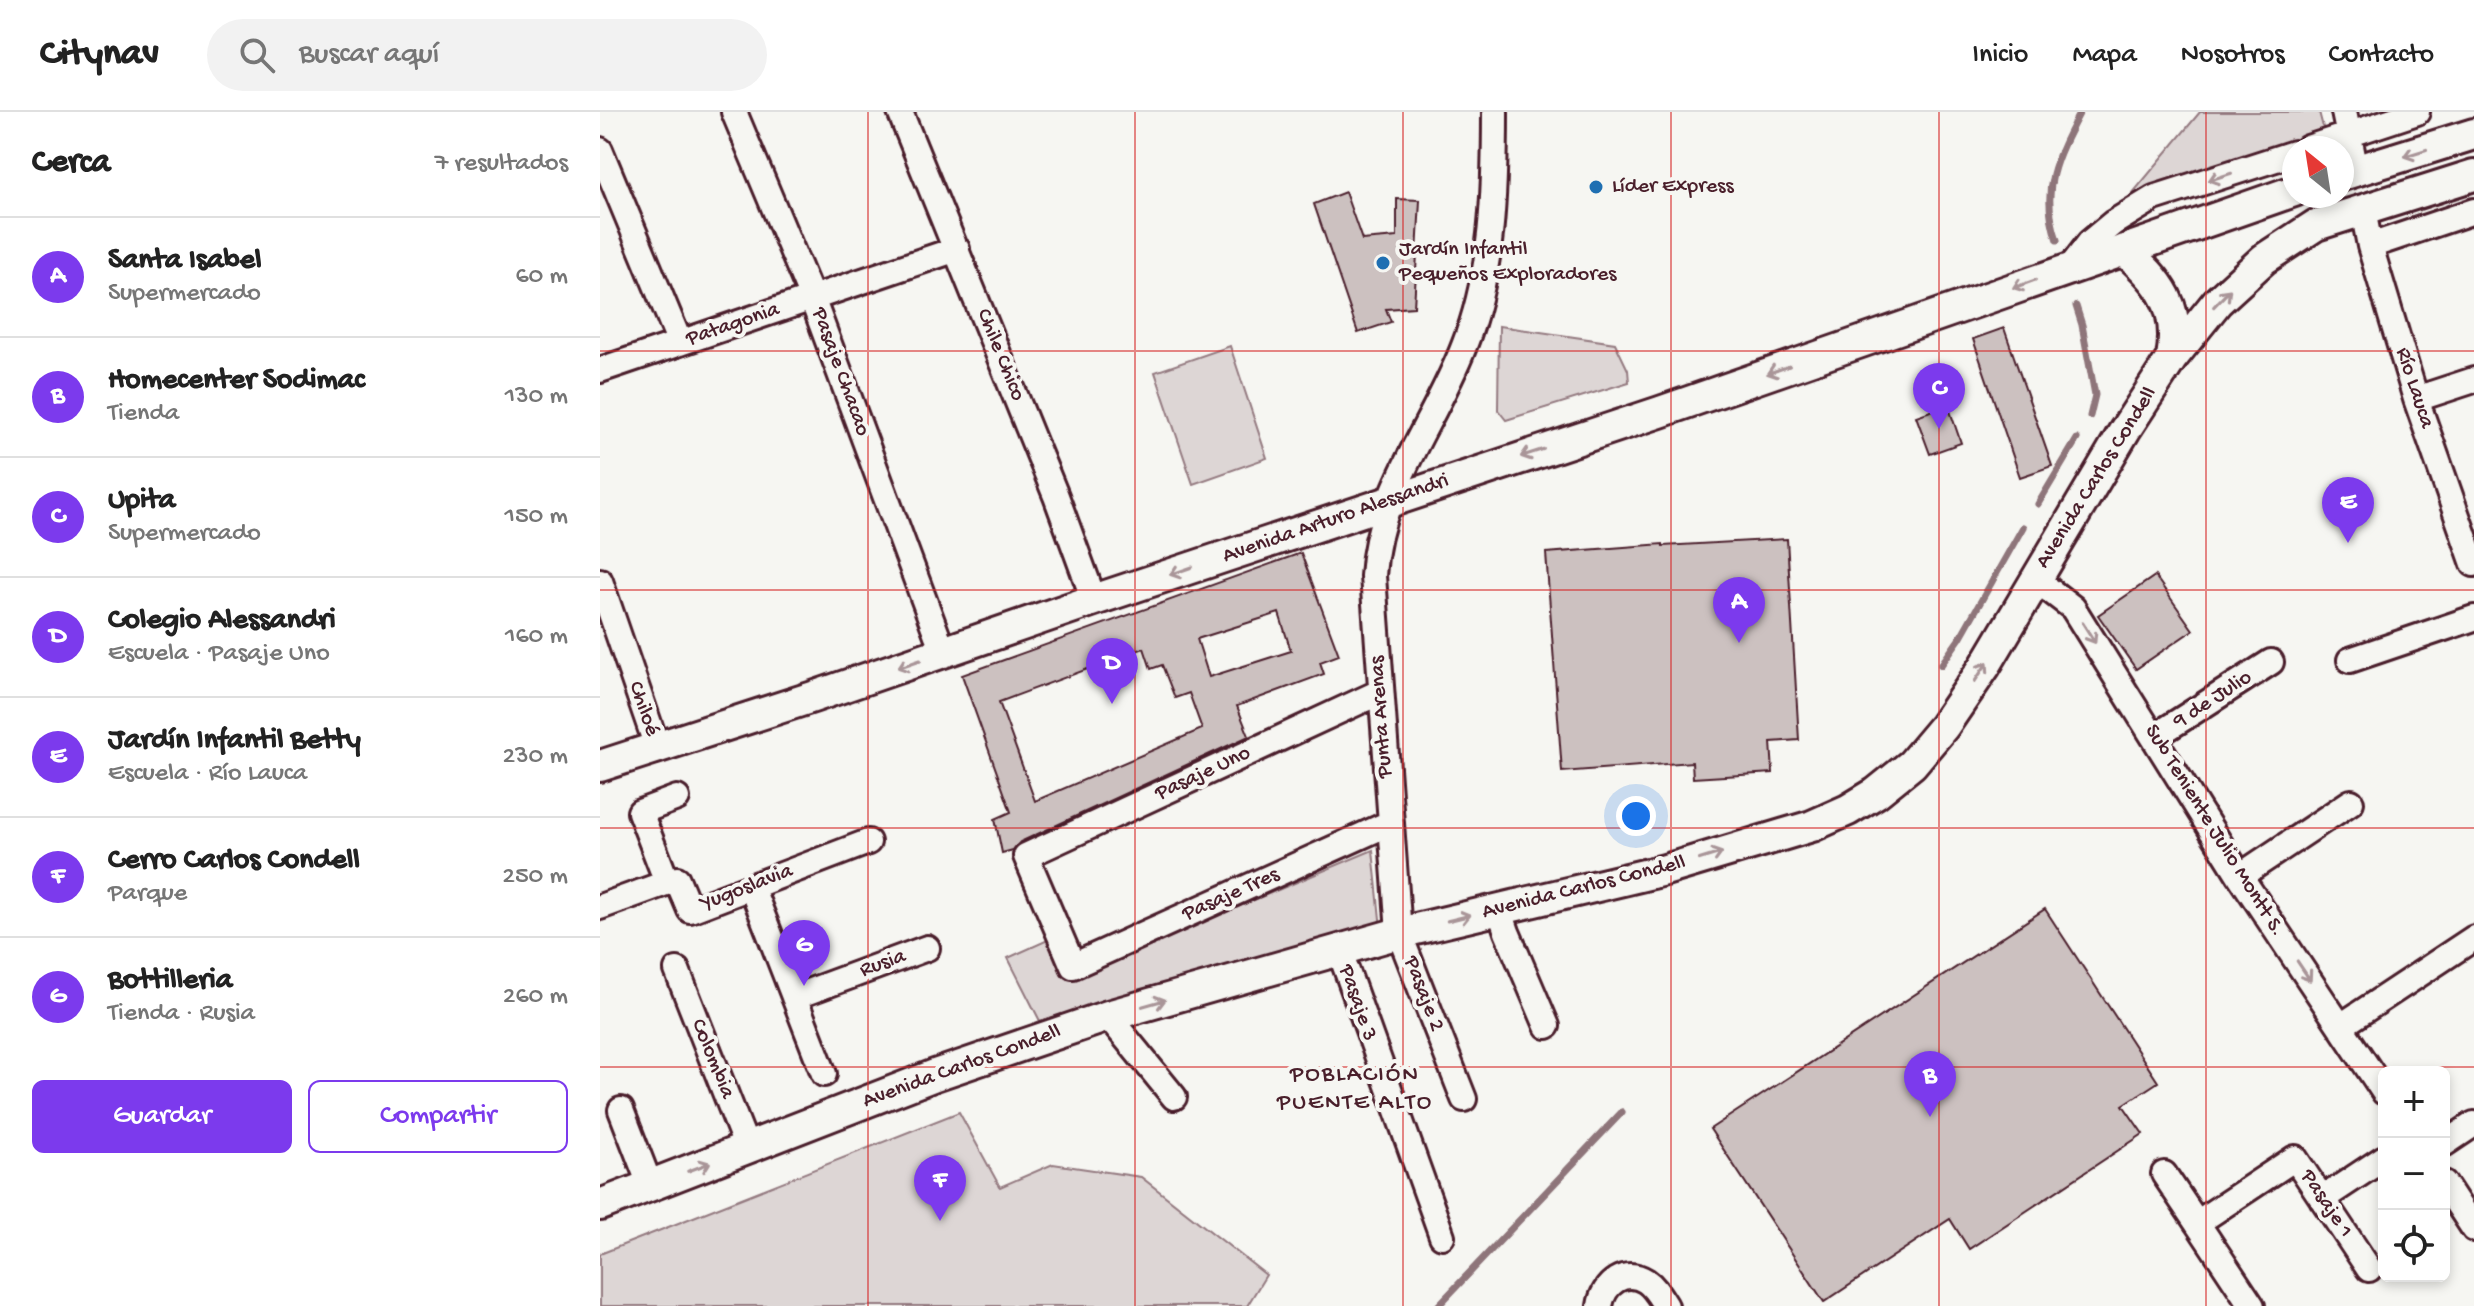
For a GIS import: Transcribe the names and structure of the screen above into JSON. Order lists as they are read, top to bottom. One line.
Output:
{"streets":{"main road":["Avenida Carlos Condell","Avenida Arturo Alessandri"],"street":["Patagonia","Chile Chico","Pasaje Chacao","Río Lauca","9 de Julio","Chiloé","Punta Arenas","Pasaje Uno","Sub Teniente Julio Montt S.","Yugoslavia","Pasaje Tres","Rusia","Pasaje 2","Pasaje 3","Colombia","Pasaje 1"]},"crossings":[["Patagonia","Chile Chico"],["Patagonia","Pasaje Chacao"],["Chile Chico","Avenida Arturo Alessandri"],["Avenida Carlos Condell","Punta Arenas"],["Avenida Carlos Condell","Sub Teniente Julio Montt S."],["Avenida Carlos Condell","Pasaje 2"],["Avenida Carlos Condell","Pasaje 3"],["Avenida Carlos Condell","Colombia"],["Avenida Arturo Alessandri","Chiloé"],["Avenida Arturo Alessandri","Punta Arenas"],["9 de Julio","Sub Teniente Julio Montt S."],["Punta Arenas","Pasaje Uno"],["Punta Arenas","Pasaje Tres"],["Punta Arenas","Pasaje 2"],["Pasaje Uno","Pasaje Tres"]],"one_way":["Avenida Carlos Condell","Avenida Arturo Alessandri","Sub Teniente Julio Montt S."],"districts":["POBLACIÓN PUENTE ALTO"],"places":["Líder Express","Jardín Infantil Pequeños Exploradores"],"north":"top left","page":{"header":"Citynav","search":"Buscar aquí","nav":["Inicio","Mapa","Nosotros","Contacto"],"heading":["Cerca","7 resultados"],"list":[{"mark":"A","name":"Santa Isabel","note":"Supermercado","value":"60 m"},{"mark":"B","name":"Homecenter Sodimac","note":"Tienda","value":"130 m"},{"mark":"C","name":"Upita","note":"Supermercado","value":"150 m"},{"mark":"D","name":"Colegio Alessandri","note":"Escuela · Pasaje Uno","value":"160 m"},{"mark":"E","name":"Jardín Infantil Betty","note":"Escuela · Río Lauca","value":"230 m"},{"mark":"F","name":"Cerro Carlos Condell","note":"Parque","value":"250 m"},{"mark":"G","name":"Bottilleria","note":"Tienda · Rusia","value":"260 m"}],"pins":["C","E","A","D","G","B","F"],"buttons":["Guardar","Compartir"],"map_buttons":["+","−"]}}
